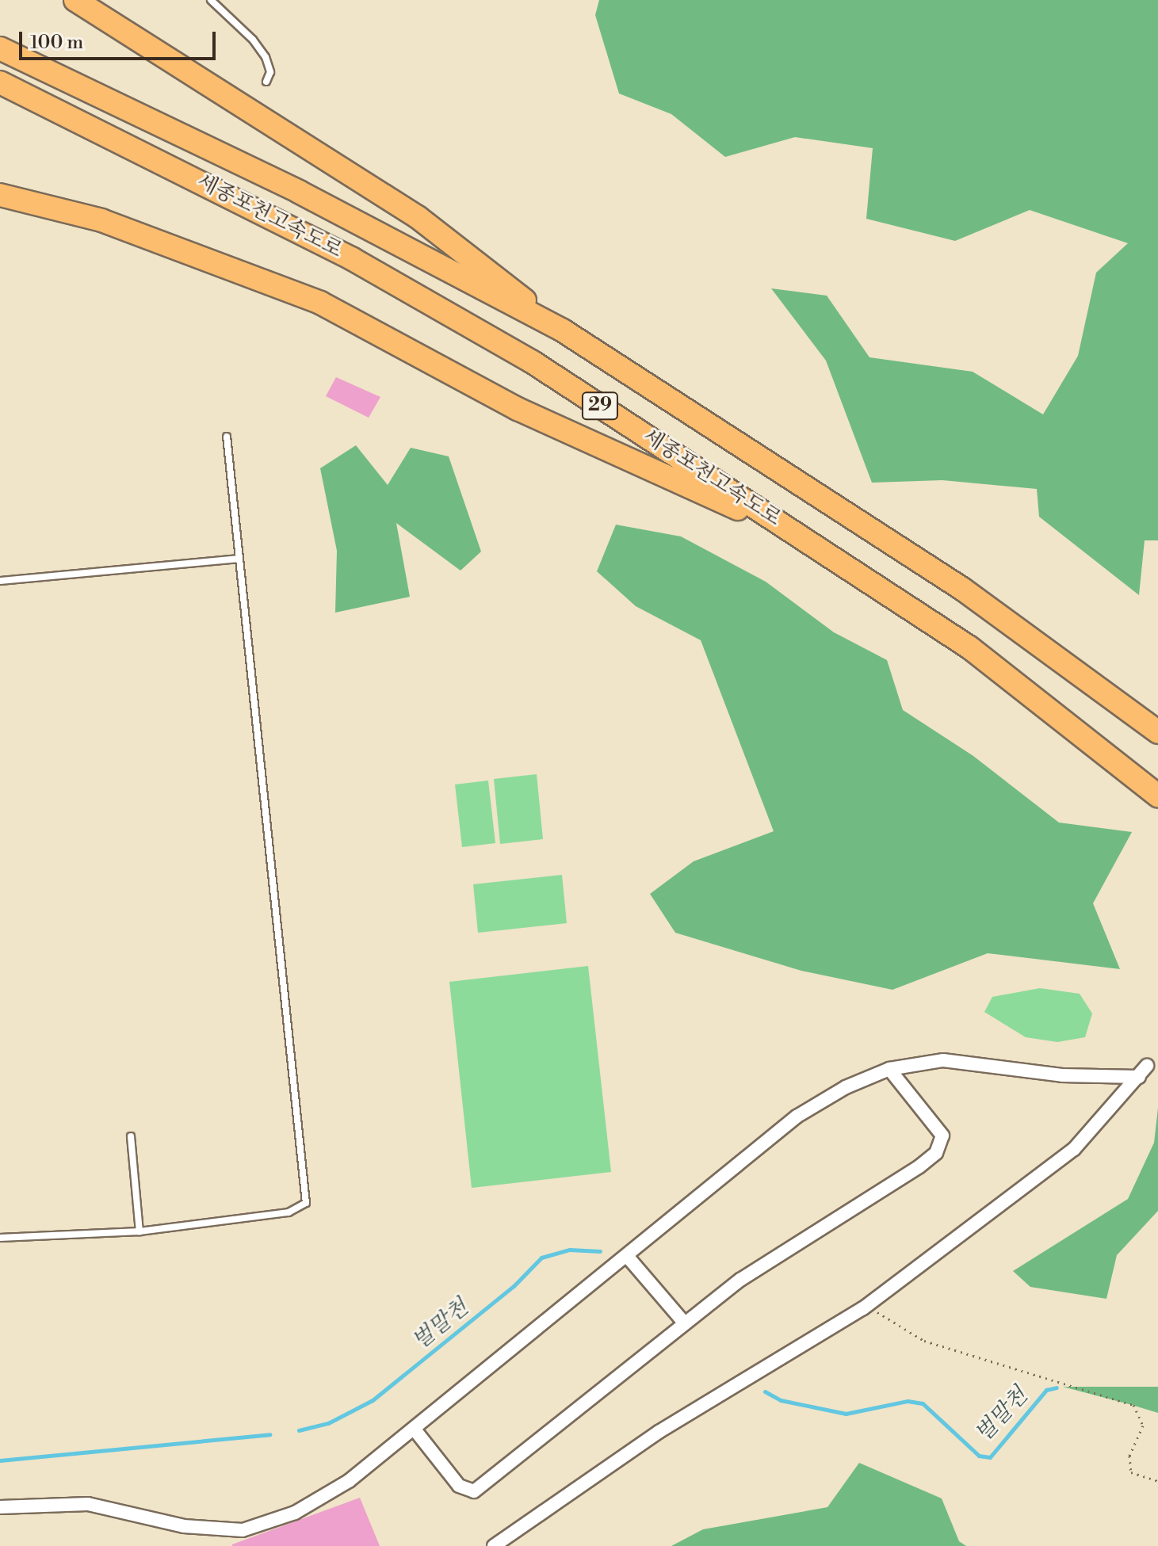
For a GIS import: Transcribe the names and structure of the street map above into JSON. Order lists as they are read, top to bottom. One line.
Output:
{"streets":{"highway":["세종포천고속도로","29"]},"water":["벌말천"],"scale_bar":"100 m"}
